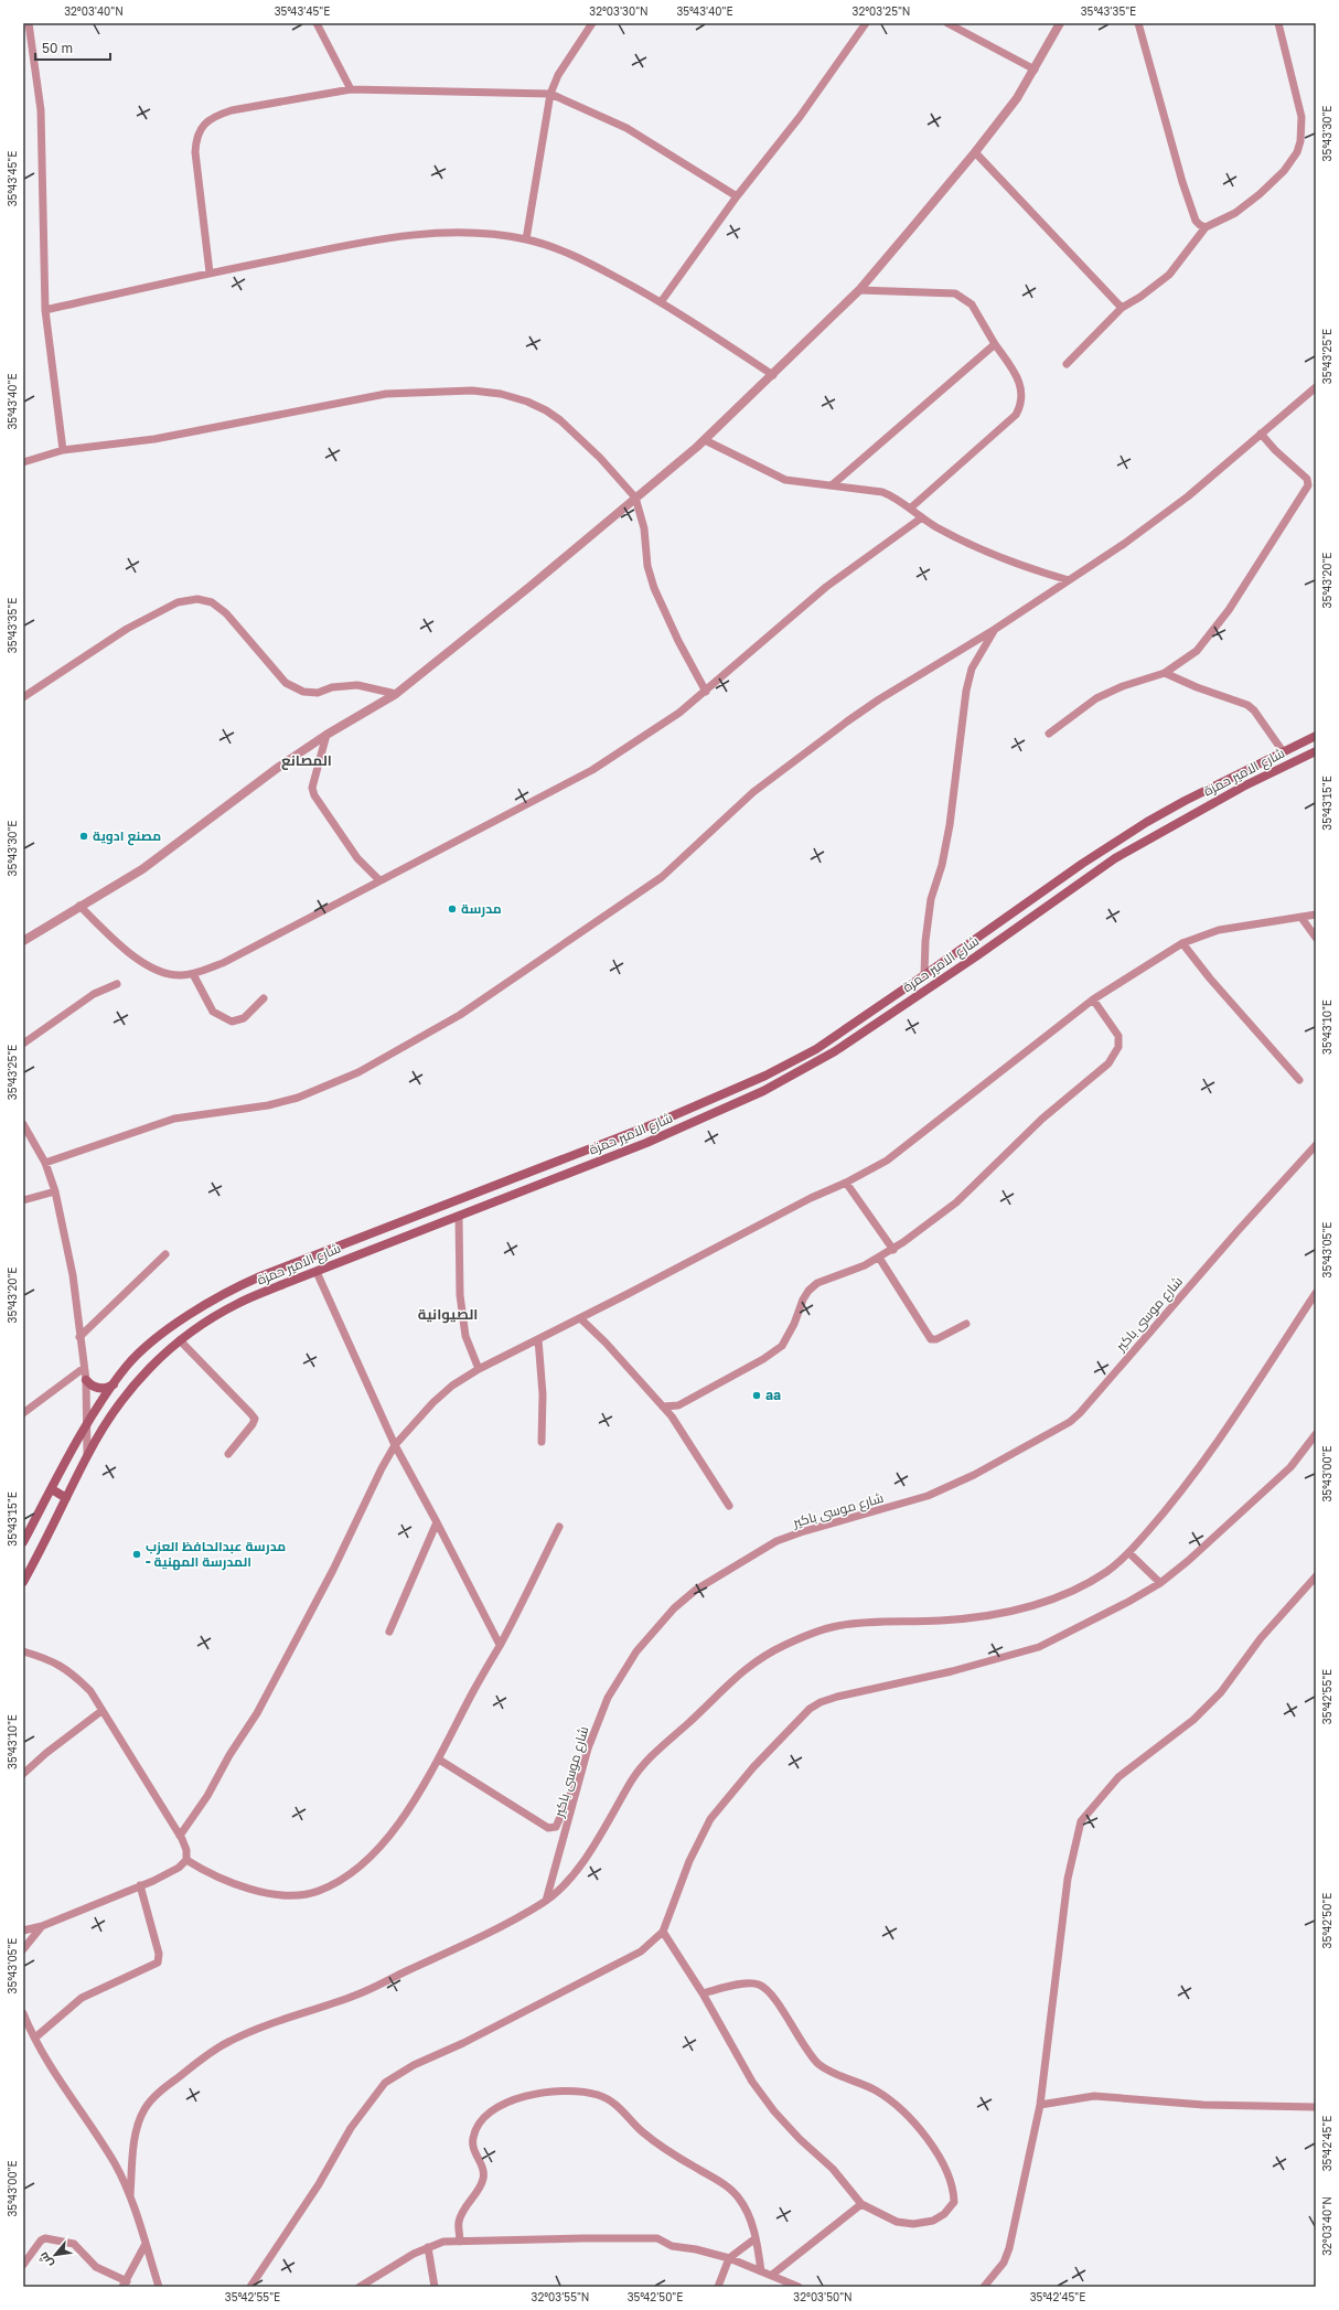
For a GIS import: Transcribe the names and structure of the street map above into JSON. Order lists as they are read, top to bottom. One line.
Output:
{"streets":{"main road":["شارع الامير حمزة"],"street":["شارع موسى باكير"]},"districts":["المصانع","الصيوانية"],"places":["مصنع ادوية","مدرسة","aa","مدرسة عبدالحافظ العزب - المدرسة المهنية"],"scale_bar":"50 m","north":"bottom left","coordinates":["32°03'40\"N","35°43'45\"E","32°03'30\"N","35°43'40\"E","32°03'25\"N","35°43'35\"E","35°43'30\"E","35°43'25\"E","35°43'20\"E","35°43'15\"E","35°43'10\"E","35°43'05\"E","35°43'00\"E","35°42'55\"E","35°42'50\"E","35°42'45\"E","32°03'55\"N","32°03'50\"N"]}
